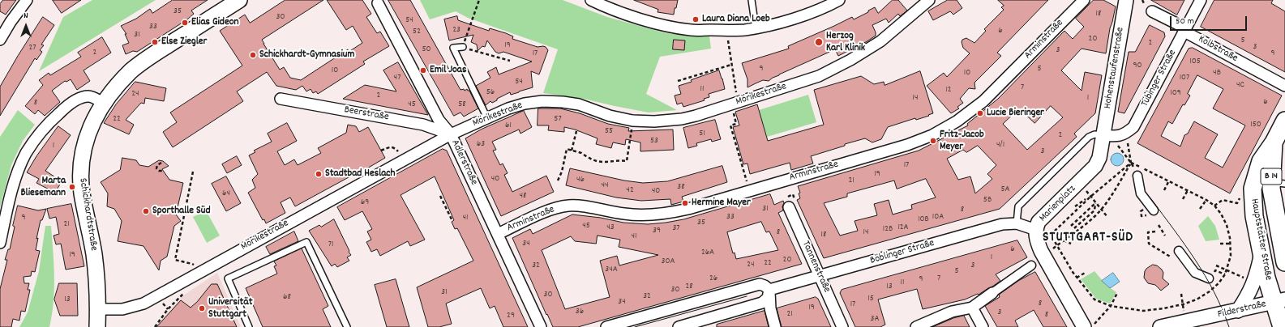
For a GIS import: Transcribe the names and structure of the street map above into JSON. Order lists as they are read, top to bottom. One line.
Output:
{"streets":{"main road":["B 14","Schickhardtstraße","Hauptstätter Straße"],"street":["Arminstraße","Kolbstraße","Hohenstaufenstraße","Tübinger Straße","Mörikestraße","Beerstraße","Adlerstraße","Marienplatz","Böblinger Straße","Tannenstraße","Filderstraße"]},"crossings":[["Arminstraße","Adlerstraße"],["Kolbstraße","Tübinger Straße"],["Hohenstaufenstraße","Marienplatz"],["Mörikestraße","Beerstraße"],["Mörikestraße","Adlerstraße"],["Mörikestraße","Schickhardtstraße"],["Beerstraße","Adlerstraße"],["B 14","Hauptstätter Straße"],["B 14","Filderstraße"],["Marienplatz","Böblinger Straße"],["Hauptstätter Straße","Filderstraße"],["Böblinger Straße","Tannenstraße"]],"districts":["STUTTGART-SÜD"],"places":["Laura Diana Loeb","Elias Gideon","Else Ziegler","Herzog Karl Klinik","Schickhardt-Gymnasium","Emil Joas","Lucie Bieringer","Fritz-Jacob Meyer","Stadtbad Heslach","Marta Bliesemann","Hermine Mayer","Sporthalle Süd","Universität Stuttgart"],"house_numbers":["35","18","30","54","33","23","6","52","31","20","5","2","19","3","27","50","3","2","17","9","105","90","9","5","10","10","4B","47","107","54","4C","7","11","12","56","109","24","2","14","1","6","8","45","58","22","57","150","61","55","51","2","53","63","4/1","1","3","17","19","40","46","21","44","38","5A","42","40","64","48","5B","69","31","8","33","10A","9","41","10B","35","21","45","43","12A","37","12B","39","8","14","18","41","34","71","6","26A","19","1","20","30A","22","24","32","3","34A","5","26","7","9","11","28","13","30","31","30","32","68","15","13","34","8","17","19","36","3","21","8","29","3A"],"scale_bar":"50 m","north":"top"}
